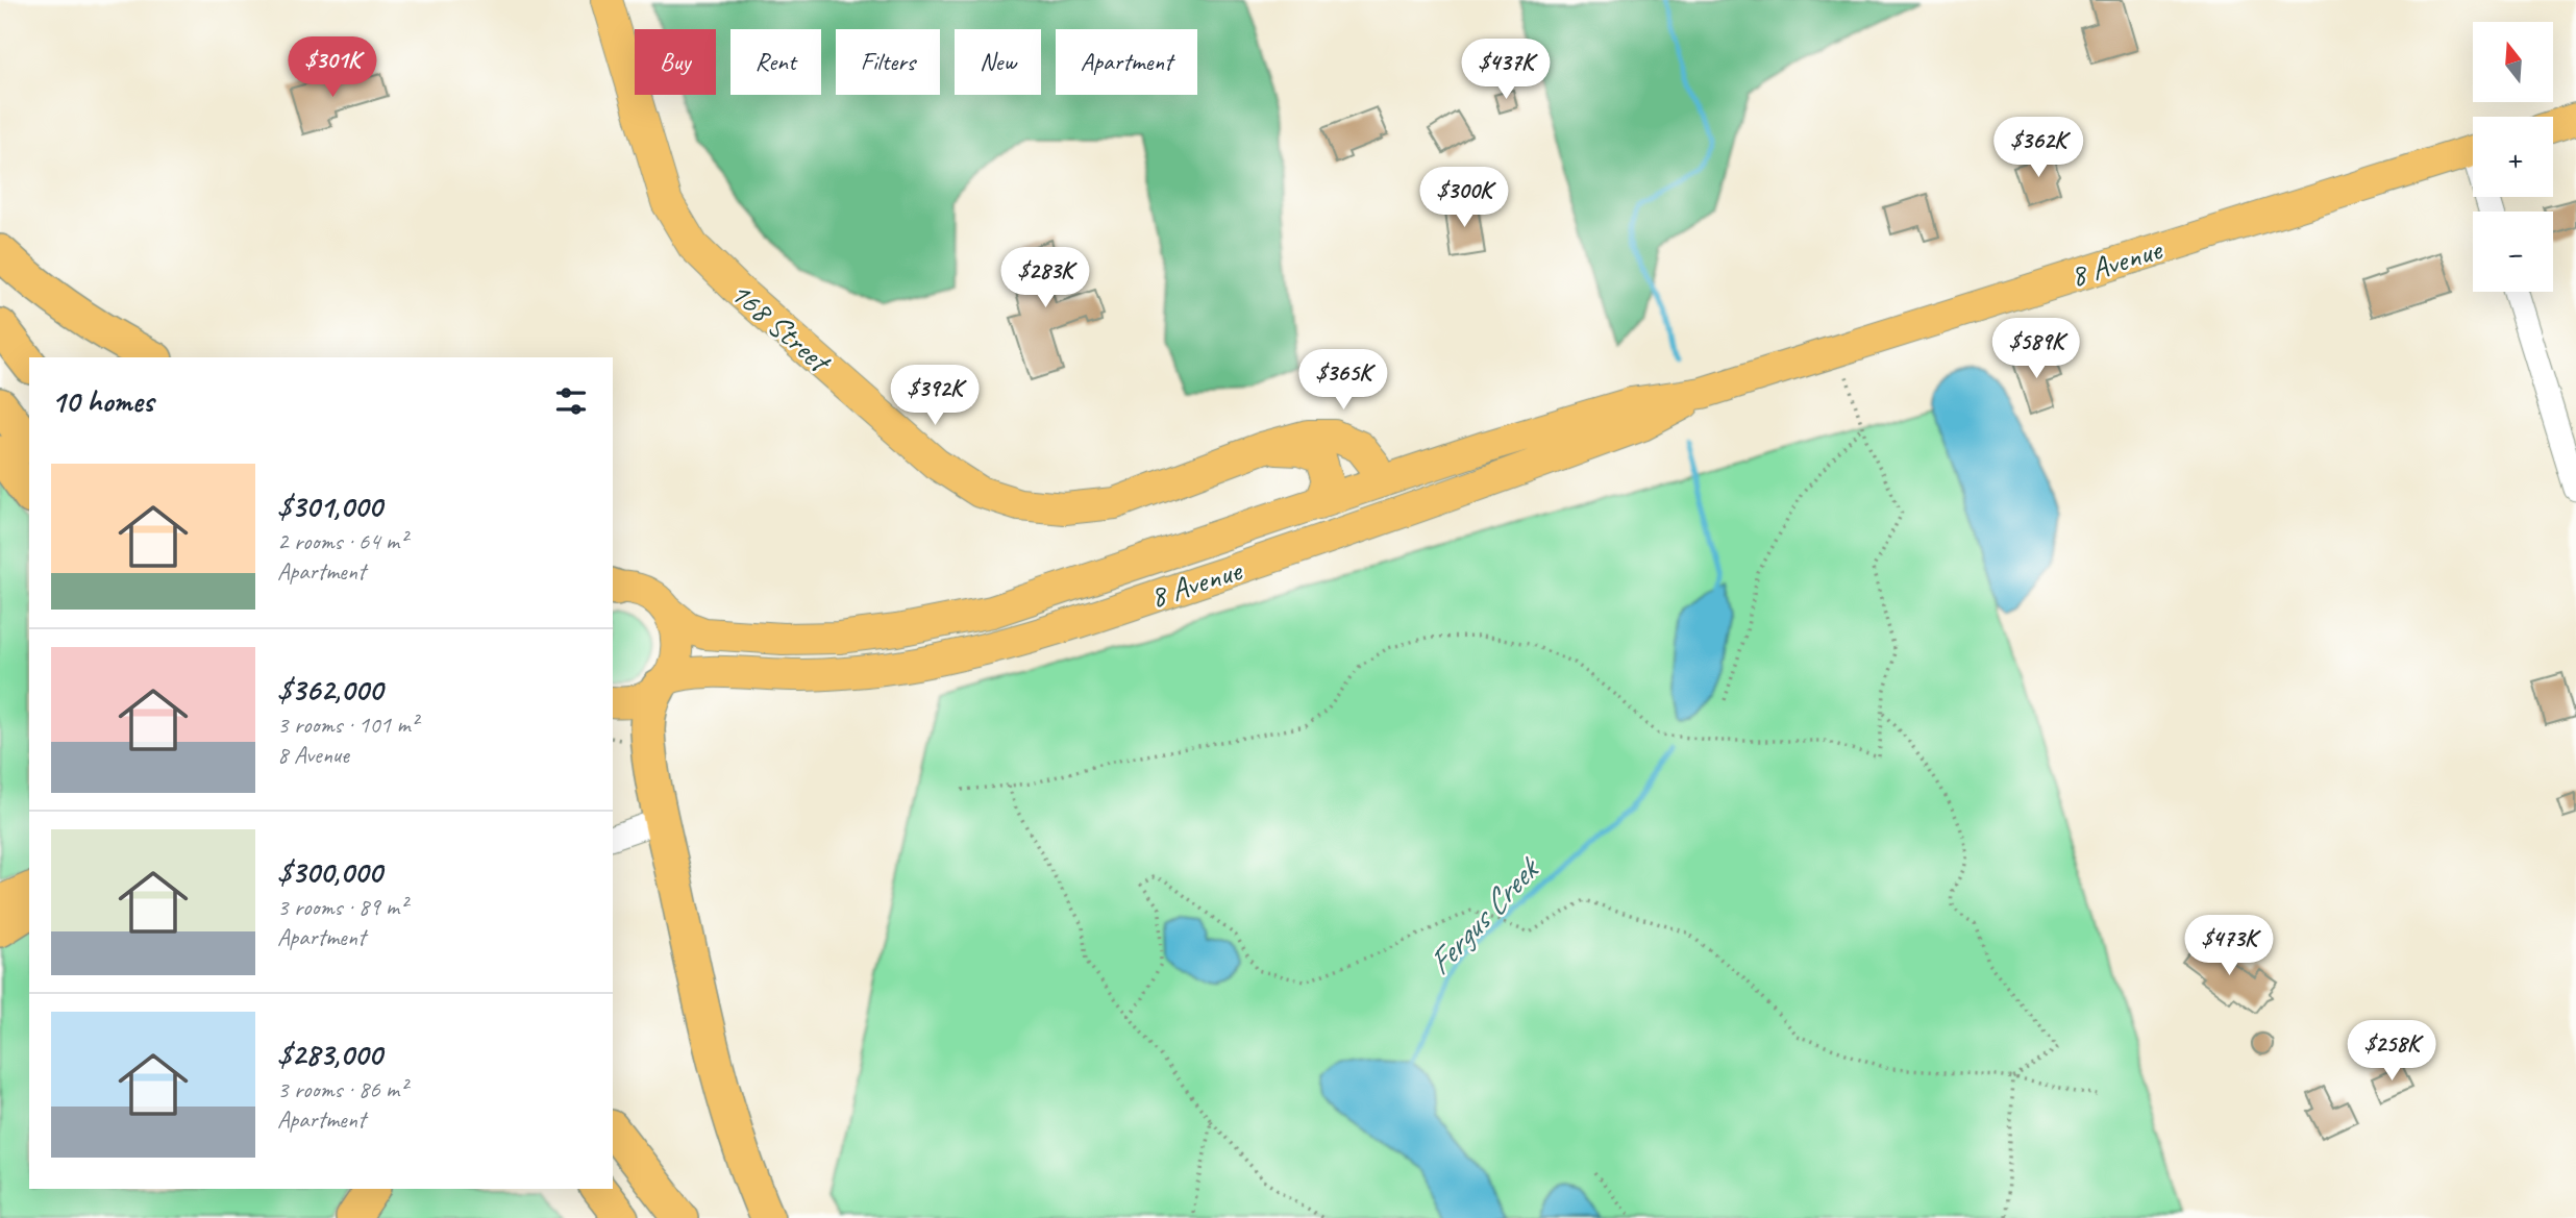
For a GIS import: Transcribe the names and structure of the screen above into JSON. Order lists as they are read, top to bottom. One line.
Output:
{"streets":{"main road":["8 Avenue","168 Street"]},"crossings":[["8 Avenue","168 Street"]],"water":["Fergus Creek"],"north":"top","page":{"map_buttons":["+","−"],"chip":["Buy","Rent","Filters","New","Apartment"],"price":["$301K","$437K","$362K","$300K","$283K","$589K","$365K","$392K","$473K","$258K"],"heading":"10 homes","list":[{"name":"$301,000","note":"2 rooms · 64 m² · Apartment"},{"name":"$362,000","note":"3 rooms · 101 m² · 8 Avenue"},{"name":"$300,000","note":"3 rooms · 89 m² · Apartment"},{"name":"$283,000","note":"3 rooms · 86 m² · Apartment"}]}}
